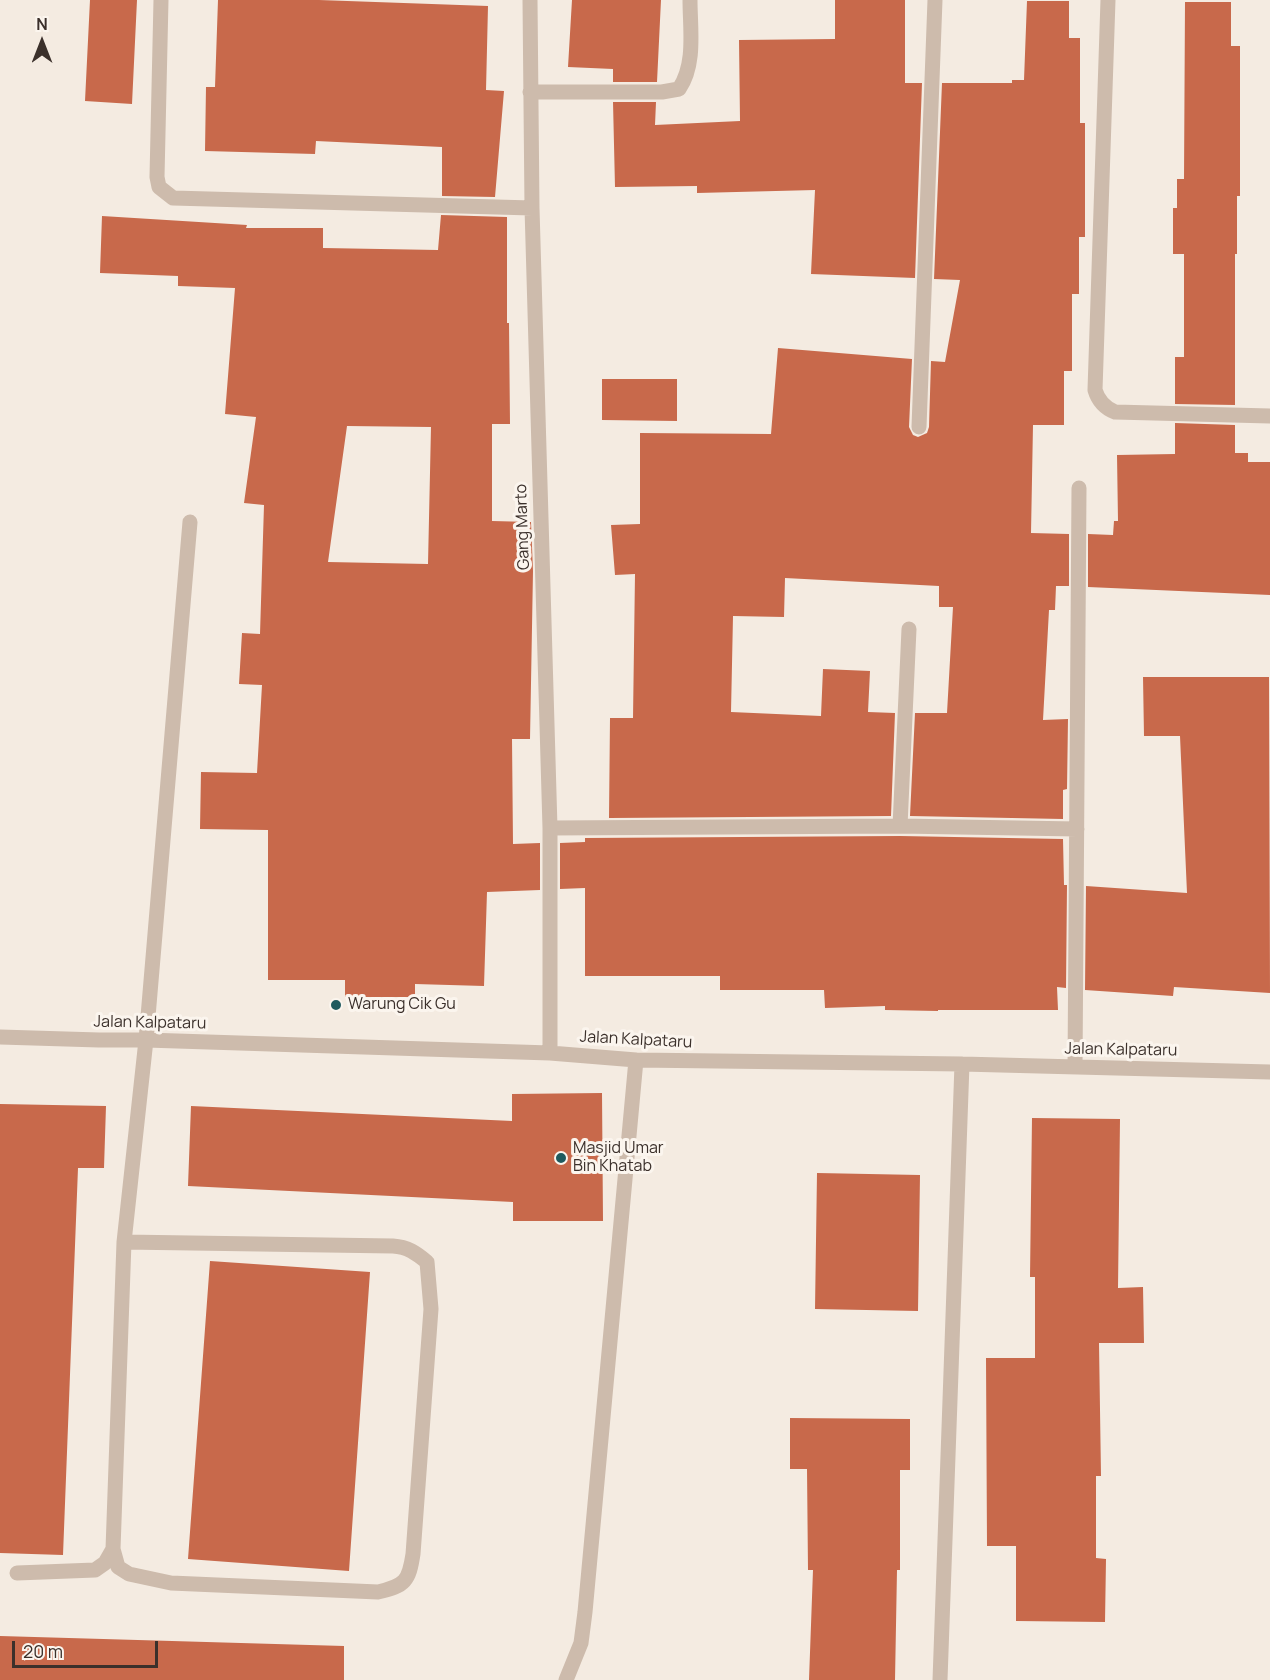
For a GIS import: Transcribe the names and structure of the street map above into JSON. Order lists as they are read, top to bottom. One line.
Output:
{"streets":{"street":["Gang Marto","Jalan Kalpataru"]},"crossings":[["Gang Marto","Jalan Kalpataru"]],"places":["Warung Cik Gu","Masjid Umar Bin Khatab"],"scale_bar":"20 m","north":"top"}
